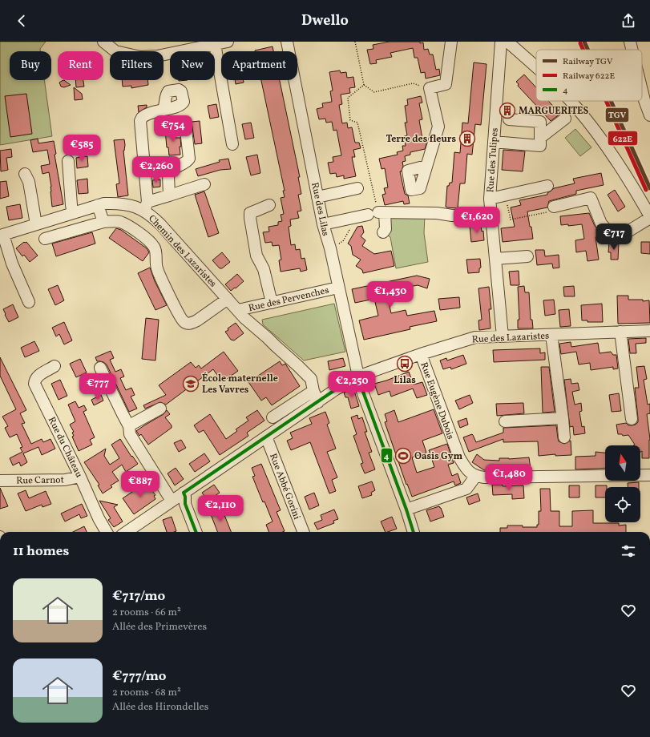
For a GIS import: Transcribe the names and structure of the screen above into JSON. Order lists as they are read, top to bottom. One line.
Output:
{"streets":{"street":["Rue des Tulipes","Rue des Lilas","Chemin des Lazaristes","Rue des Pervenches","Rue des Lazaristes","Rue Eugène Dubois","Rue du Château","Rue Carnot","Rue Abbé Gorini"]},"crossings":[["Rue des Tulipes","Rue des Lazaristes"],["Rue des Lilas","Rue des Pervenches"],["Rue des Lilas","Rue des Lazaristes"],["Chemin des Lazaristes","Rue des Pervenches"],["Chemin des Lazaristes","Rue des Lazaristes"],["Rue des Lazaristes","Rue Eugène Dubois"],["Rue des Lazaristes","Rue Abbé Gorini"],["Rue du Château","Rue Carnot"]],"places":{"building":["MARGUERITES","Terre des fleurs"],"bus stop":["Lilas"],"school or university":["École maternelle Les Vavres"],"sports":["Oasis Gym"]},"lines":["rail line TGV","rail line 622E","transit line 4"],"legend":["Railway TGV","Railway 622E","4"],"north":"top","page":{"header":"Dwello","chip":["Buy","Rent","Filters","New","Apartment"],"price":["€754","€585","€2,260","€1,620","€717","€1,430","€2,250","€777","€1,480","€887","€2,110"],"heading":"11 homes","list":[{"name":"€717/mo","note":"2 rooms · 66 m² · Allée des Primevères"},{"name":"€777/mo","note":"2 rooms · 68 m² · Allée des Hirondelles"}]}}
